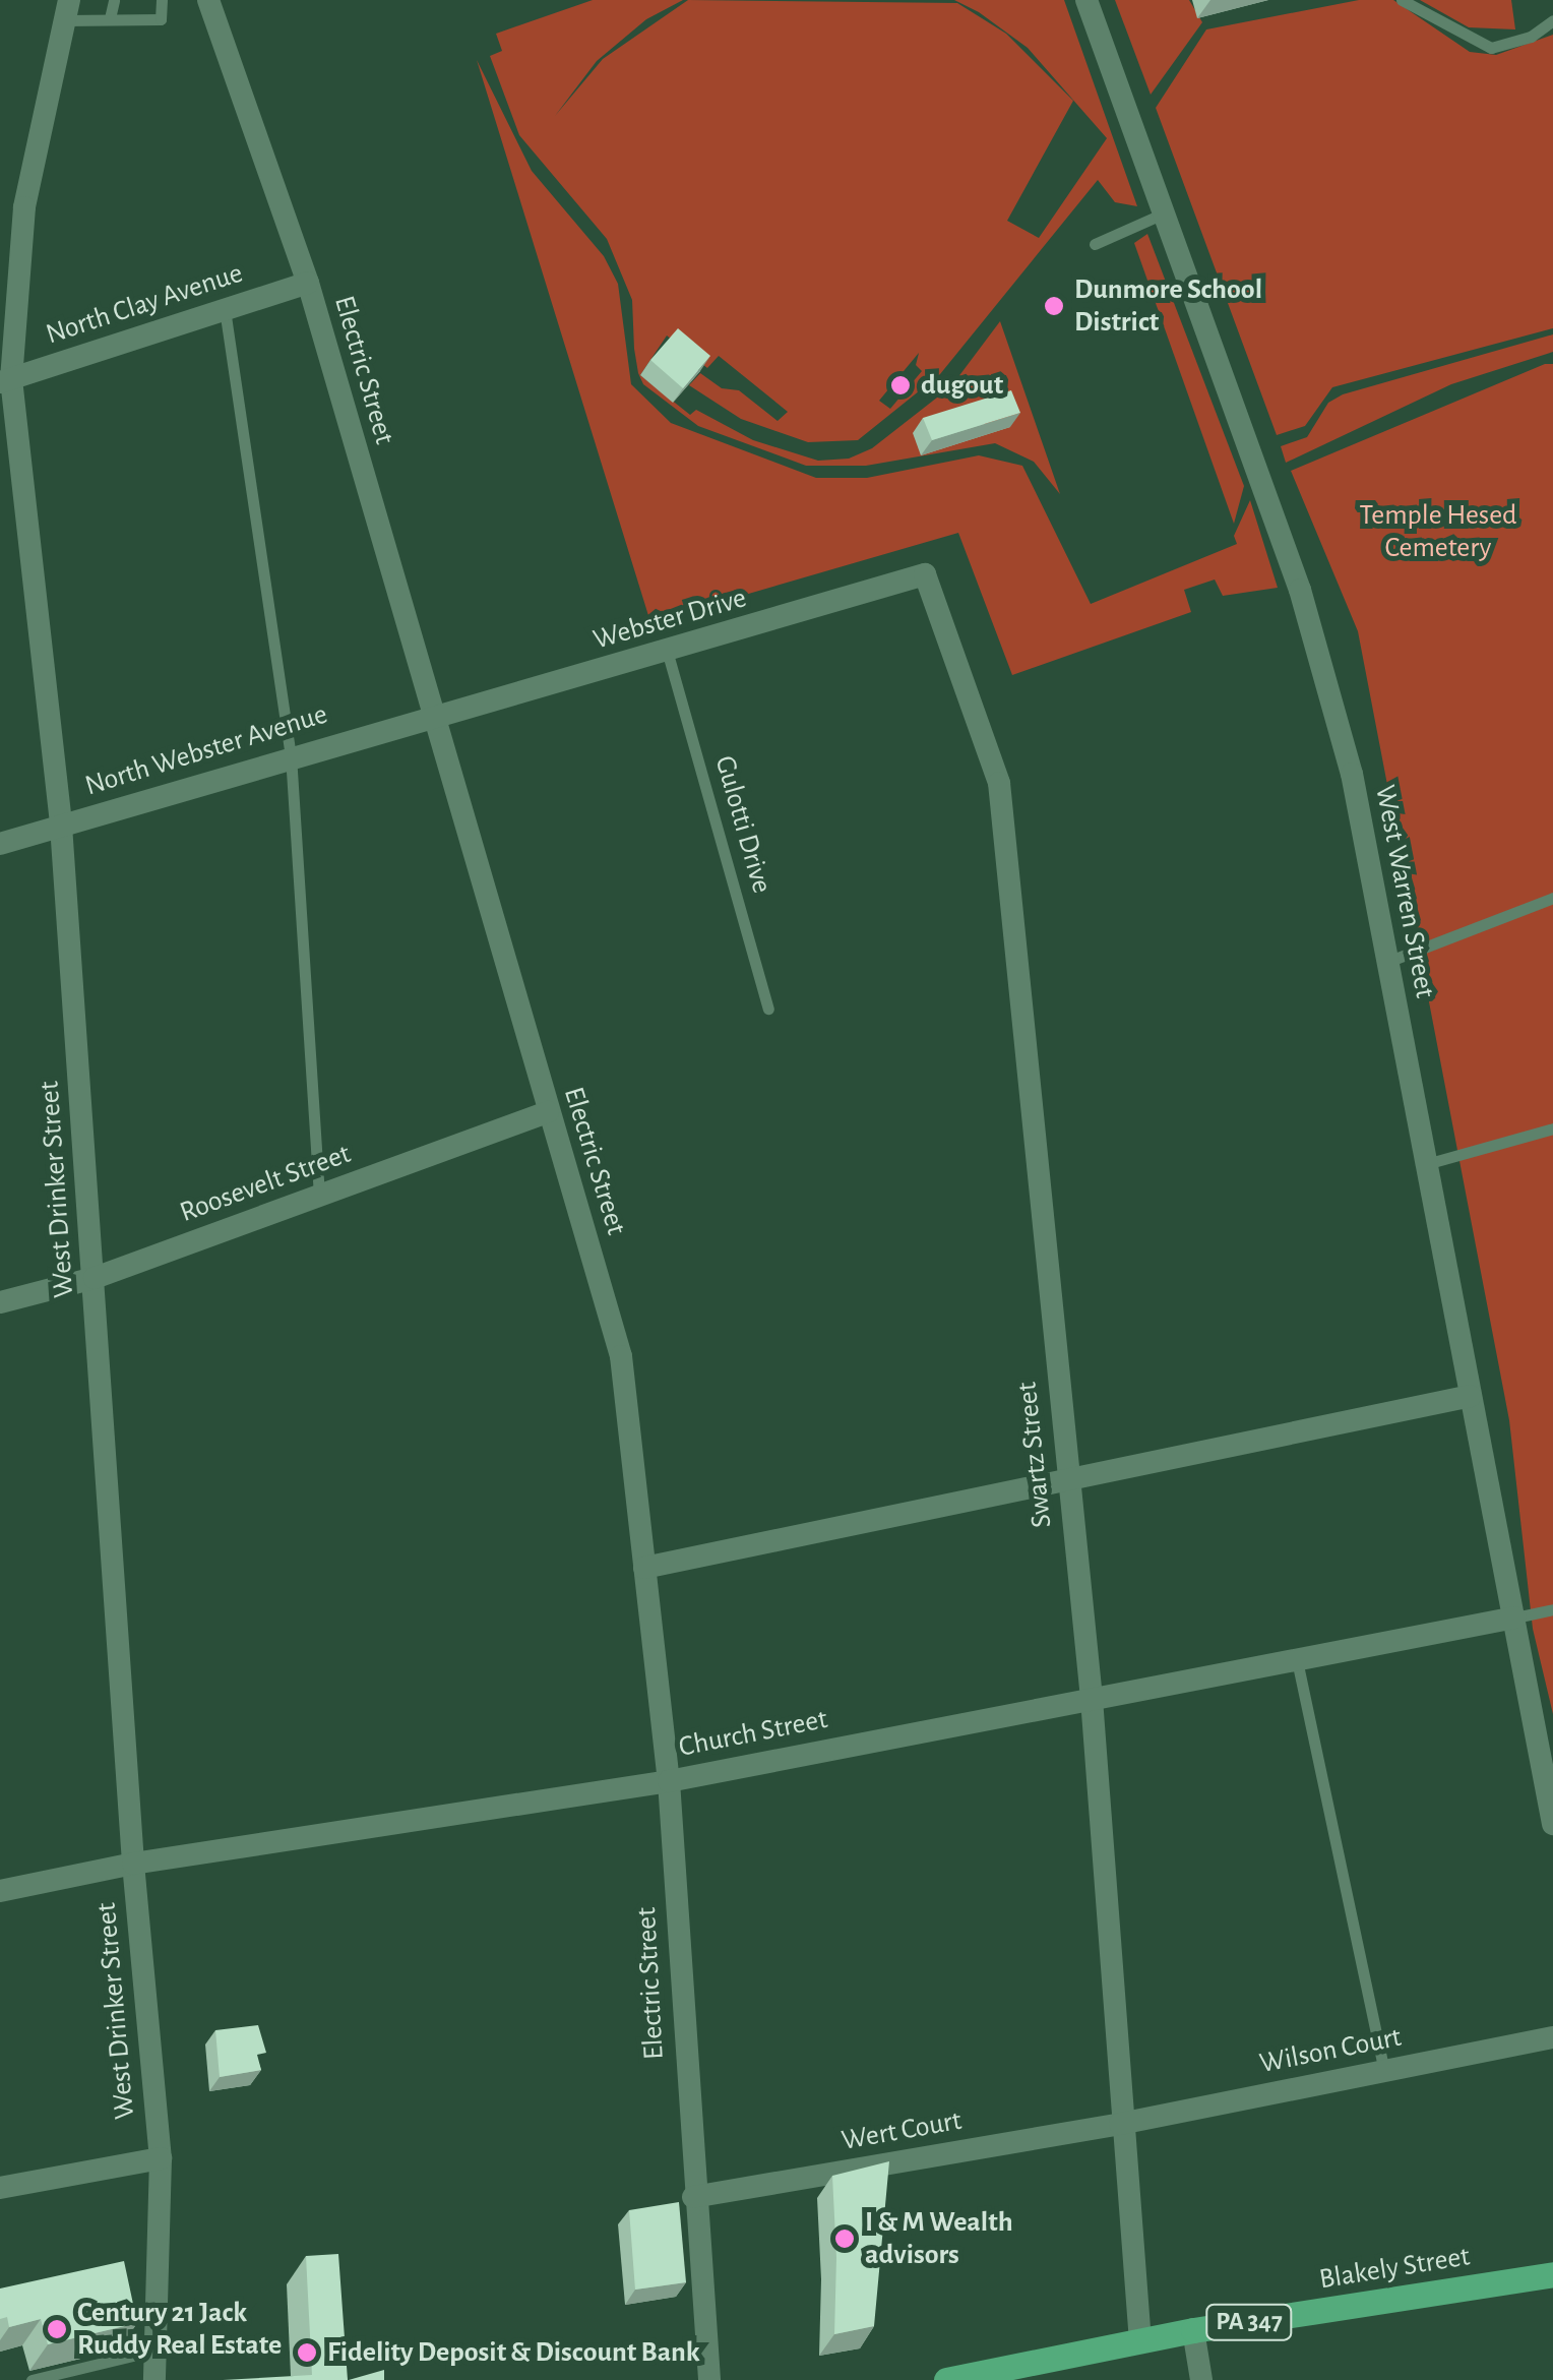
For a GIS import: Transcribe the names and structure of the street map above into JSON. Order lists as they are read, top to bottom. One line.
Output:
{"streets":{"main road":["Blakely Street","PA 347"],"street":["North Clay Avenue","Electric Street","Webster Drive","North Webster Avenue","West Warren Street","Roosevelt Street","West Drinker Street","Swartz Street","Church Street","Wilson Court","Wert Court"],"lane":["Gulotti Drive"]},"crossings":[["North Clay Avenue","Electric Street"],["North Clay Avenue","West Drinker Street"],["Electric Street","Webster Drive"],["Electric Street","North Webster Avenue"],["Electric Street","Roosevelt Street"],["Electric Street","Church Street"],["Electric Street","Wert Court"],["Webster Drive","North Webster Avenue"],["Webster Drive","Gulotti Drive"],["Webster Drive","Swartz Street"],["North Webster Avenue","West Drinker Street"],["West Warren Street","Church Street"],["Roosevelt Street","West Drinker Street"],["West Drinker Street","Church Street"],["Swartz Street","Church Street"],["Swartz Street","Wilson Court"],["Swartz Street","Wert Court"],["Swartz Street","Blakely Street"],["Wilson Court","Wert Court"]],"parks":["Temple Hesed Cemetery"],"places":["Dunmore School District","dugout","I & M Wealth advisors","Century 21 Jack Ruddy Real Estate","Fidelity Deposit & Discount Bank"]}
